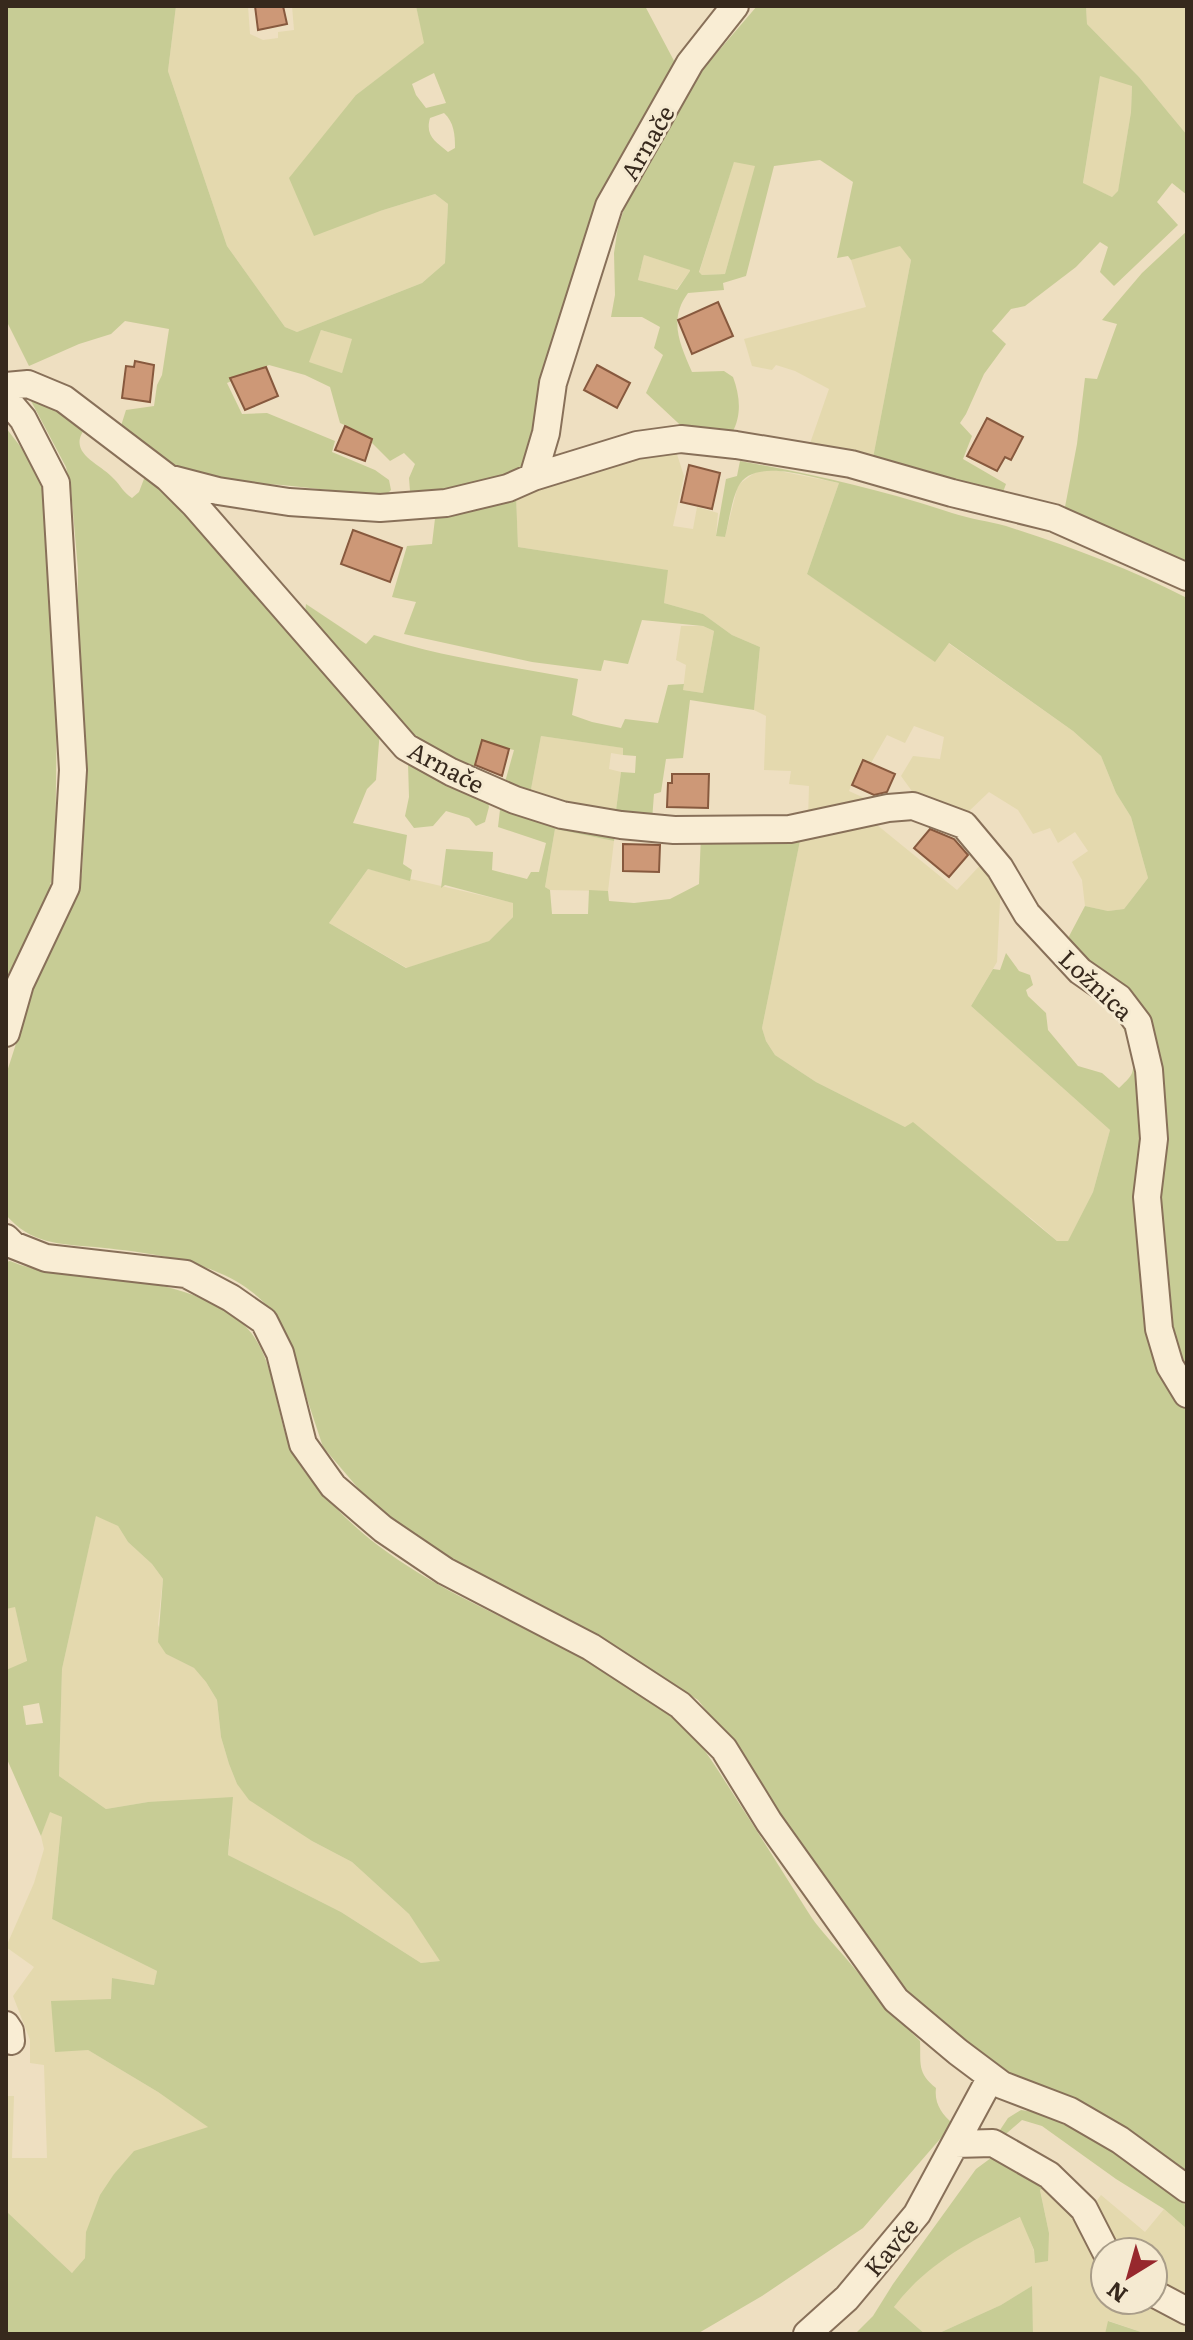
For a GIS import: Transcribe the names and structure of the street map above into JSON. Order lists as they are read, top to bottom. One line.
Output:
{"streets":{"street":["Arnače","Ložnica","Kavče"]},"crossings":[["Arnače","Ložnica"]],"north":"bottom left"}
